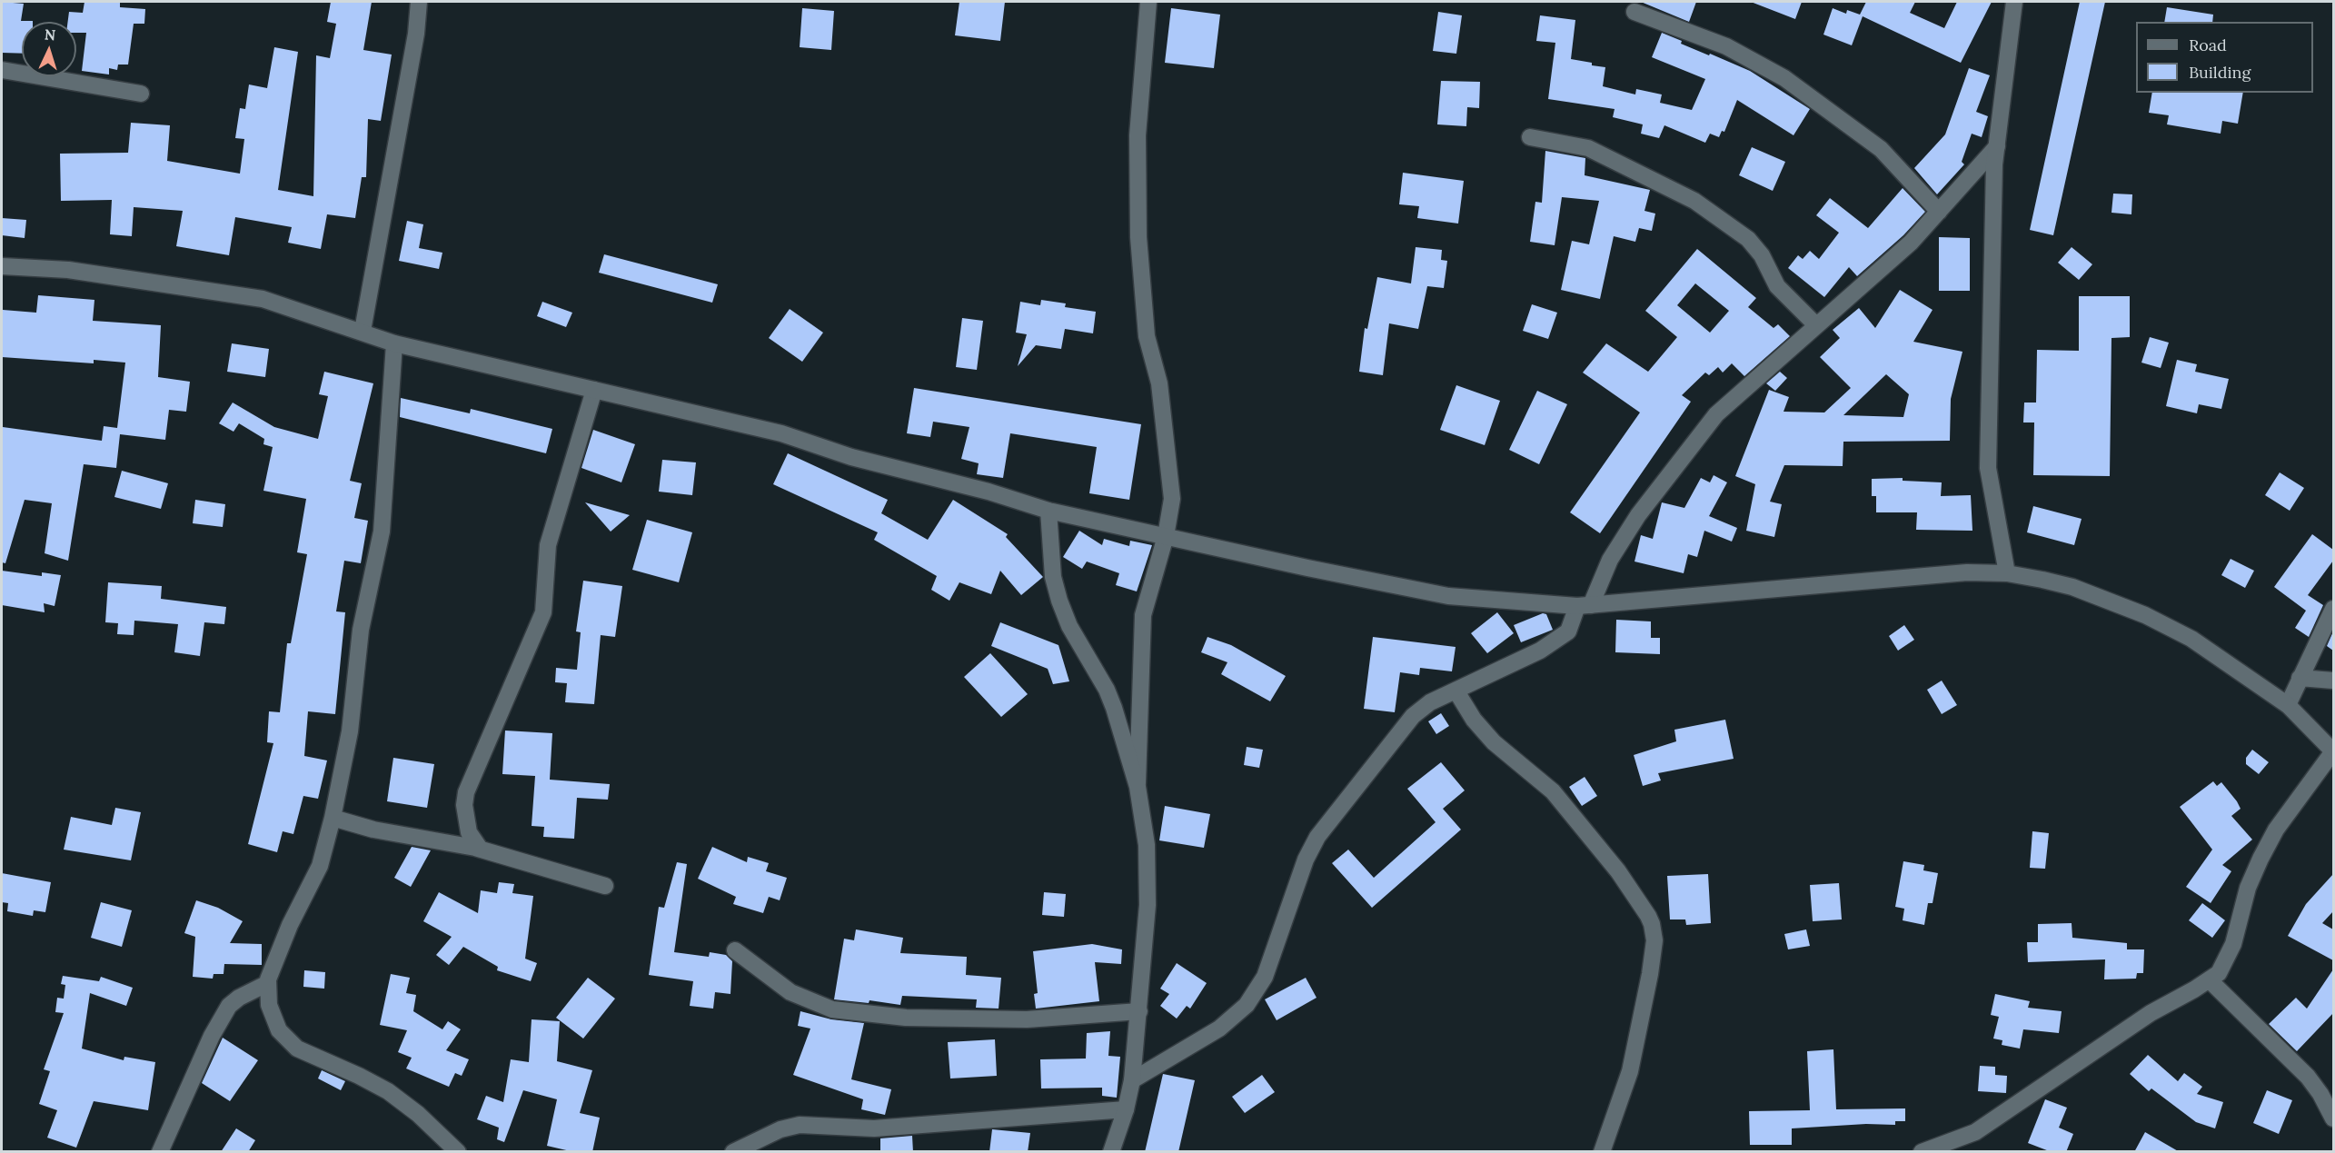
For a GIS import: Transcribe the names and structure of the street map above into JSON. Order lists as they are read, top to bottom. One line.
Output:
{"legend":["Road","Building"],"north":"top"}
